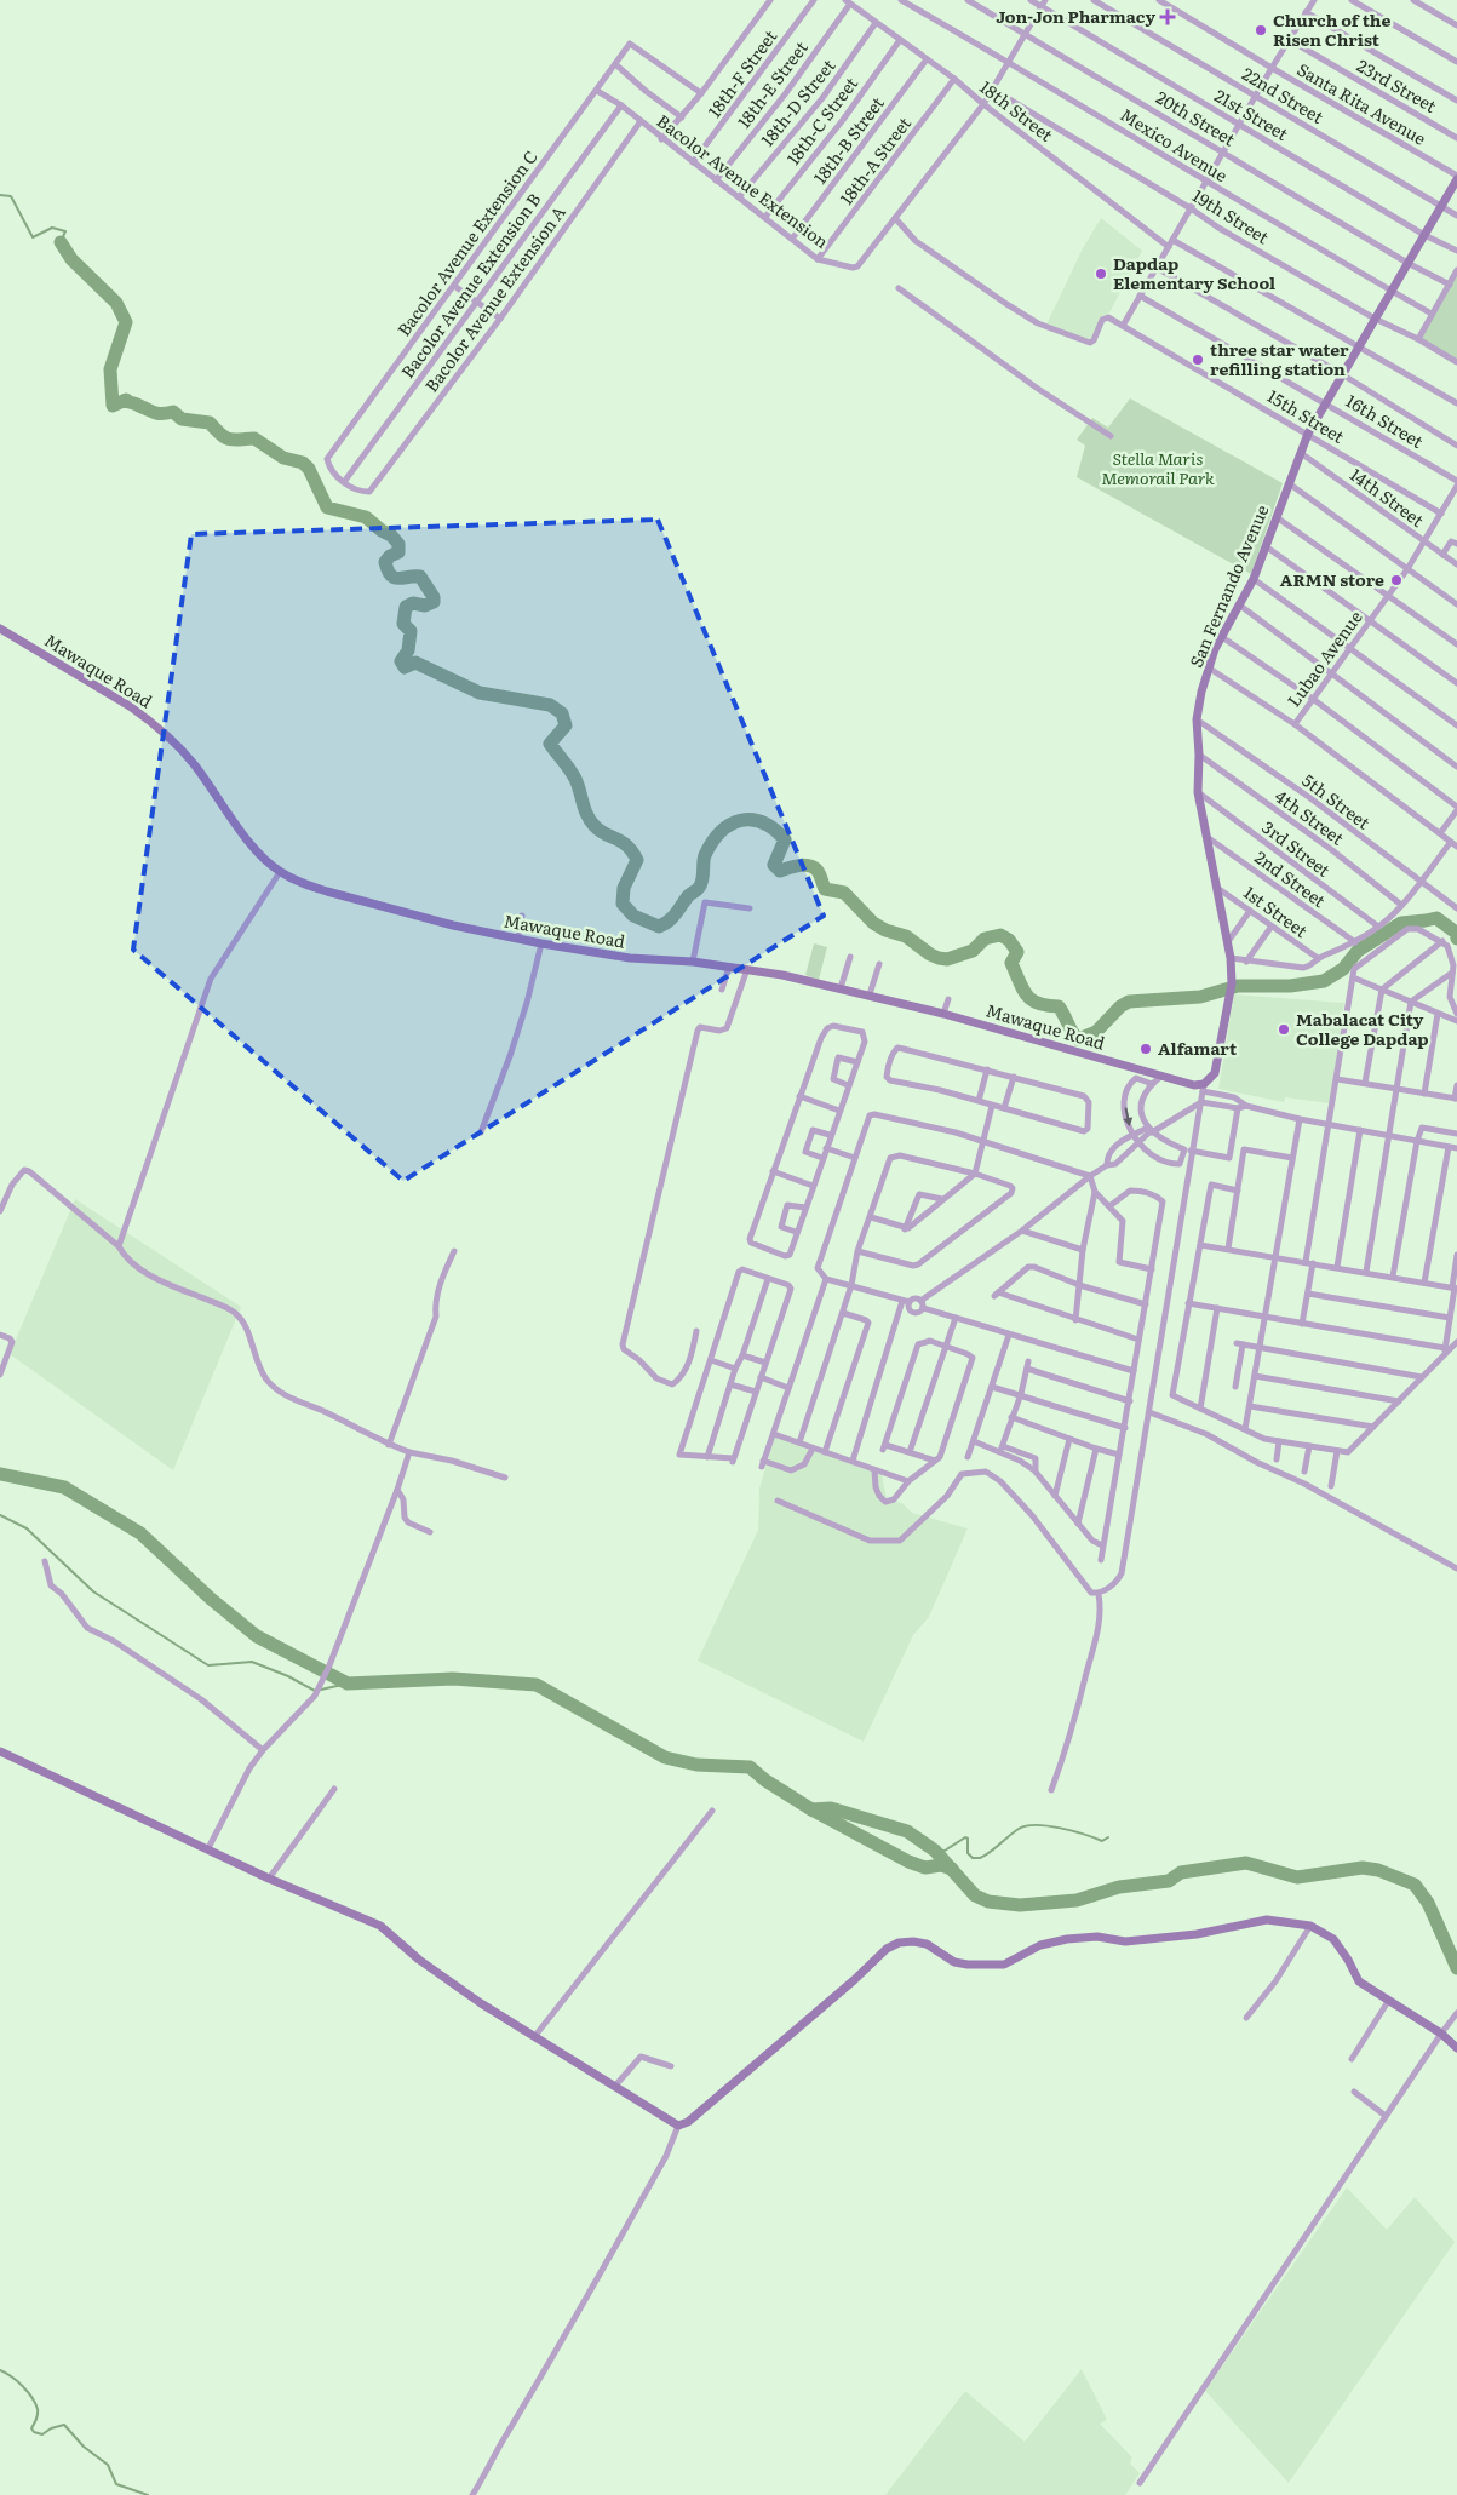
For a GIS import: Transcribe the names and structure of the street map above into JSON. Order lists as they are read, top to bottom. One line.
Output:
{"streets":{"main road":["San Fernando Avenue","Mawaque Road"],"street":["18th-F Street","18th-E Street","23rd Street","22nd Street","18th-D Street","Santa Rita Avenue","18th Street","21st Street","20th Street","18th-C Street","18th-B Street","Mexico Avenue","18th-A Street","Bacolor Avenue Extension","19th Street","Bacolor Avenue Extension C","Bacolor Avenue Extension B","Bacolor Avenue Extension A","15th Street","16th Street","14th Street","Lubao Avenue","5th Street","4th Street","3rd Street","2nd Street","1st Street"]},"crossings":[["18th-F Street","Bacolor Avenue Extension"],["18th-E Street","18th Street"],["18th-E Street","Bacolor Avenue Extension"],["22nd Street","San Fernando Avenue"],["18th-D Street","18th Street"],["18th-D Street","Bacolor Avenue Extension"],["Santa Rita Avenue","San Fernando Avenue"],["18th Street","18th-C Street"],["18th Street","18th-B Street"],["18th Street","18th-A Street"],["18th Street","Bacolor Avenue Extension"],["21st Street","Bacolor Avenue Extension"],["21st Street","San Fernando Avenue"],["20th Street","Bacolor Avenue Extension"],["20th Street","San Fernando Avenue"],["18th-C Street","Bacolor Avenue Extension"],["18th-B Street","Bacolor Avenue Extension"],["Mexico Avenue","Bacolor Avenue Extension"],["Mexico Avenue","San Fernando Avenue"],["18th-A Street","Bacolor Avenue Extension"],["Bacolor Avenue Extension","19th Street"],["Bacolor Avenue Extension","Bacolor Avenue Extension C"],["Bacolor Avenue Extension","Bacolor Avenue Extension B"],["Bacolor Avenue Extension","Bacolor Avenue Extension A"],["19th Street","San Fernando Avenue"],["Bacolor Avenue Extension C","Bacolor Avenue Extension B"],["Bacolor Avenue Extension C","Bacolor Avenue Extension A"],["Bacolor Avenue Extension B","Bacolor Avenue Extension A"],["15th Street","San Fernando Avenue"],["15th Street","Lubao Avenue"],["16th Street","San Fernando Avenue"],["14th Street","San Fernando Avenue"],["14th Street","Lubao Avenue"],["San Fernando Avenue","Mawaque Road"],["San Fernando Avenue","5th Street"],["San Fernando Avenue","4th Street"],["San Fernando Avenue","3rd Street"],["San Fernando Avenue","2nd Street"],["San Fernando Avenue","1st Street"]],"parks":["Stella Maris Memorail Park"],"places":{"health":["Jon-Jon Pharmacy"],"other":["Church of the Risen Christ","Dapdap Elementary School","three star water refilling station","ARMN store","Mabalacat City College Dapdap","Alfamart"]}}
